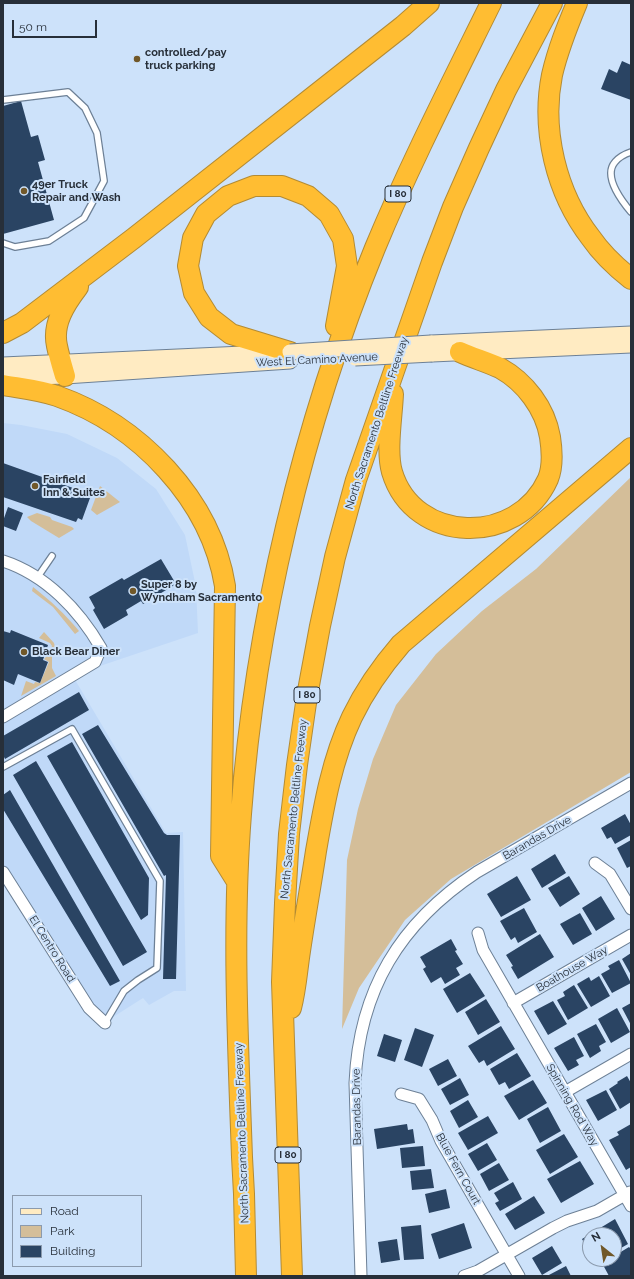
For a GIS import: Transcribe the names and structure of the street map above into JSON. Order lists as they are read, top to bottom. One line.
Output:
{"streets":{"highway":["I 80","North Sacramento Beltline Freeway"],"main road":["West El Camino Avenue"],"street":["Barandas Drive","El Centro Road","Boathouse Way","Spinning Rod Way","Blue Fern Court"]},"crossings":[["Boathouse Way","Spinning Rod Way"]],"places":["controlled/pay truck parking","49er Truck Repair and Wash","Fairfield Inn & Suites","Super 8 by Wyndham Sacramento","Black Bear Diner"],"legend":["Road","Park","Building"],"scale_bar":"50 m","north":"top left"}
